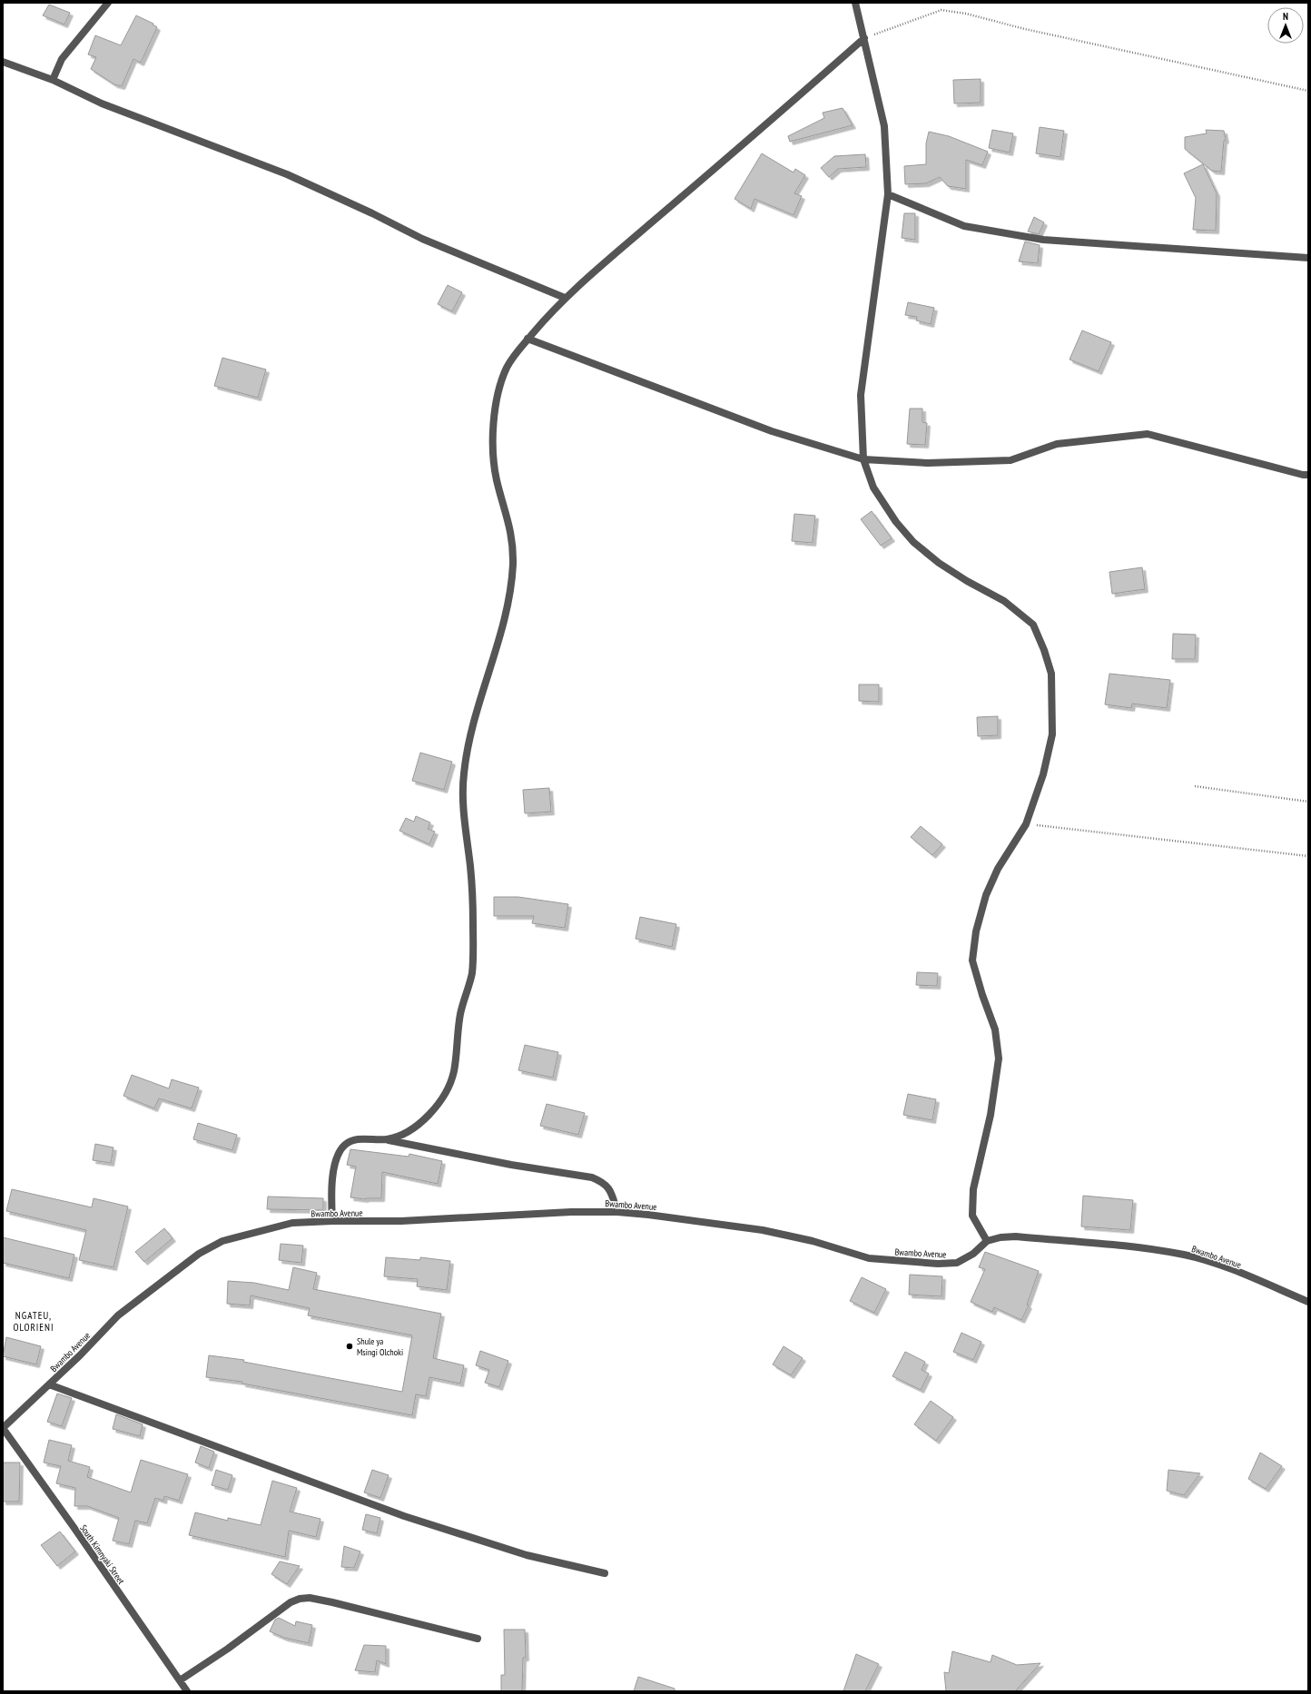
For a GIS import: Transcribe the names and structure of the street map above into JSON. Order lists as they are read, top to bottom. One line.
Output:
{"streets":{"street":["Bwambo Avenue","South Kimnyaki Street"]},"crossings":[["Bwambo Avenue","South Kimnyaki Street"]],"districts":["NGATEU, OLORIENI"],"places":["Shule ya Msingi Olchoki"],"north":"top"}
